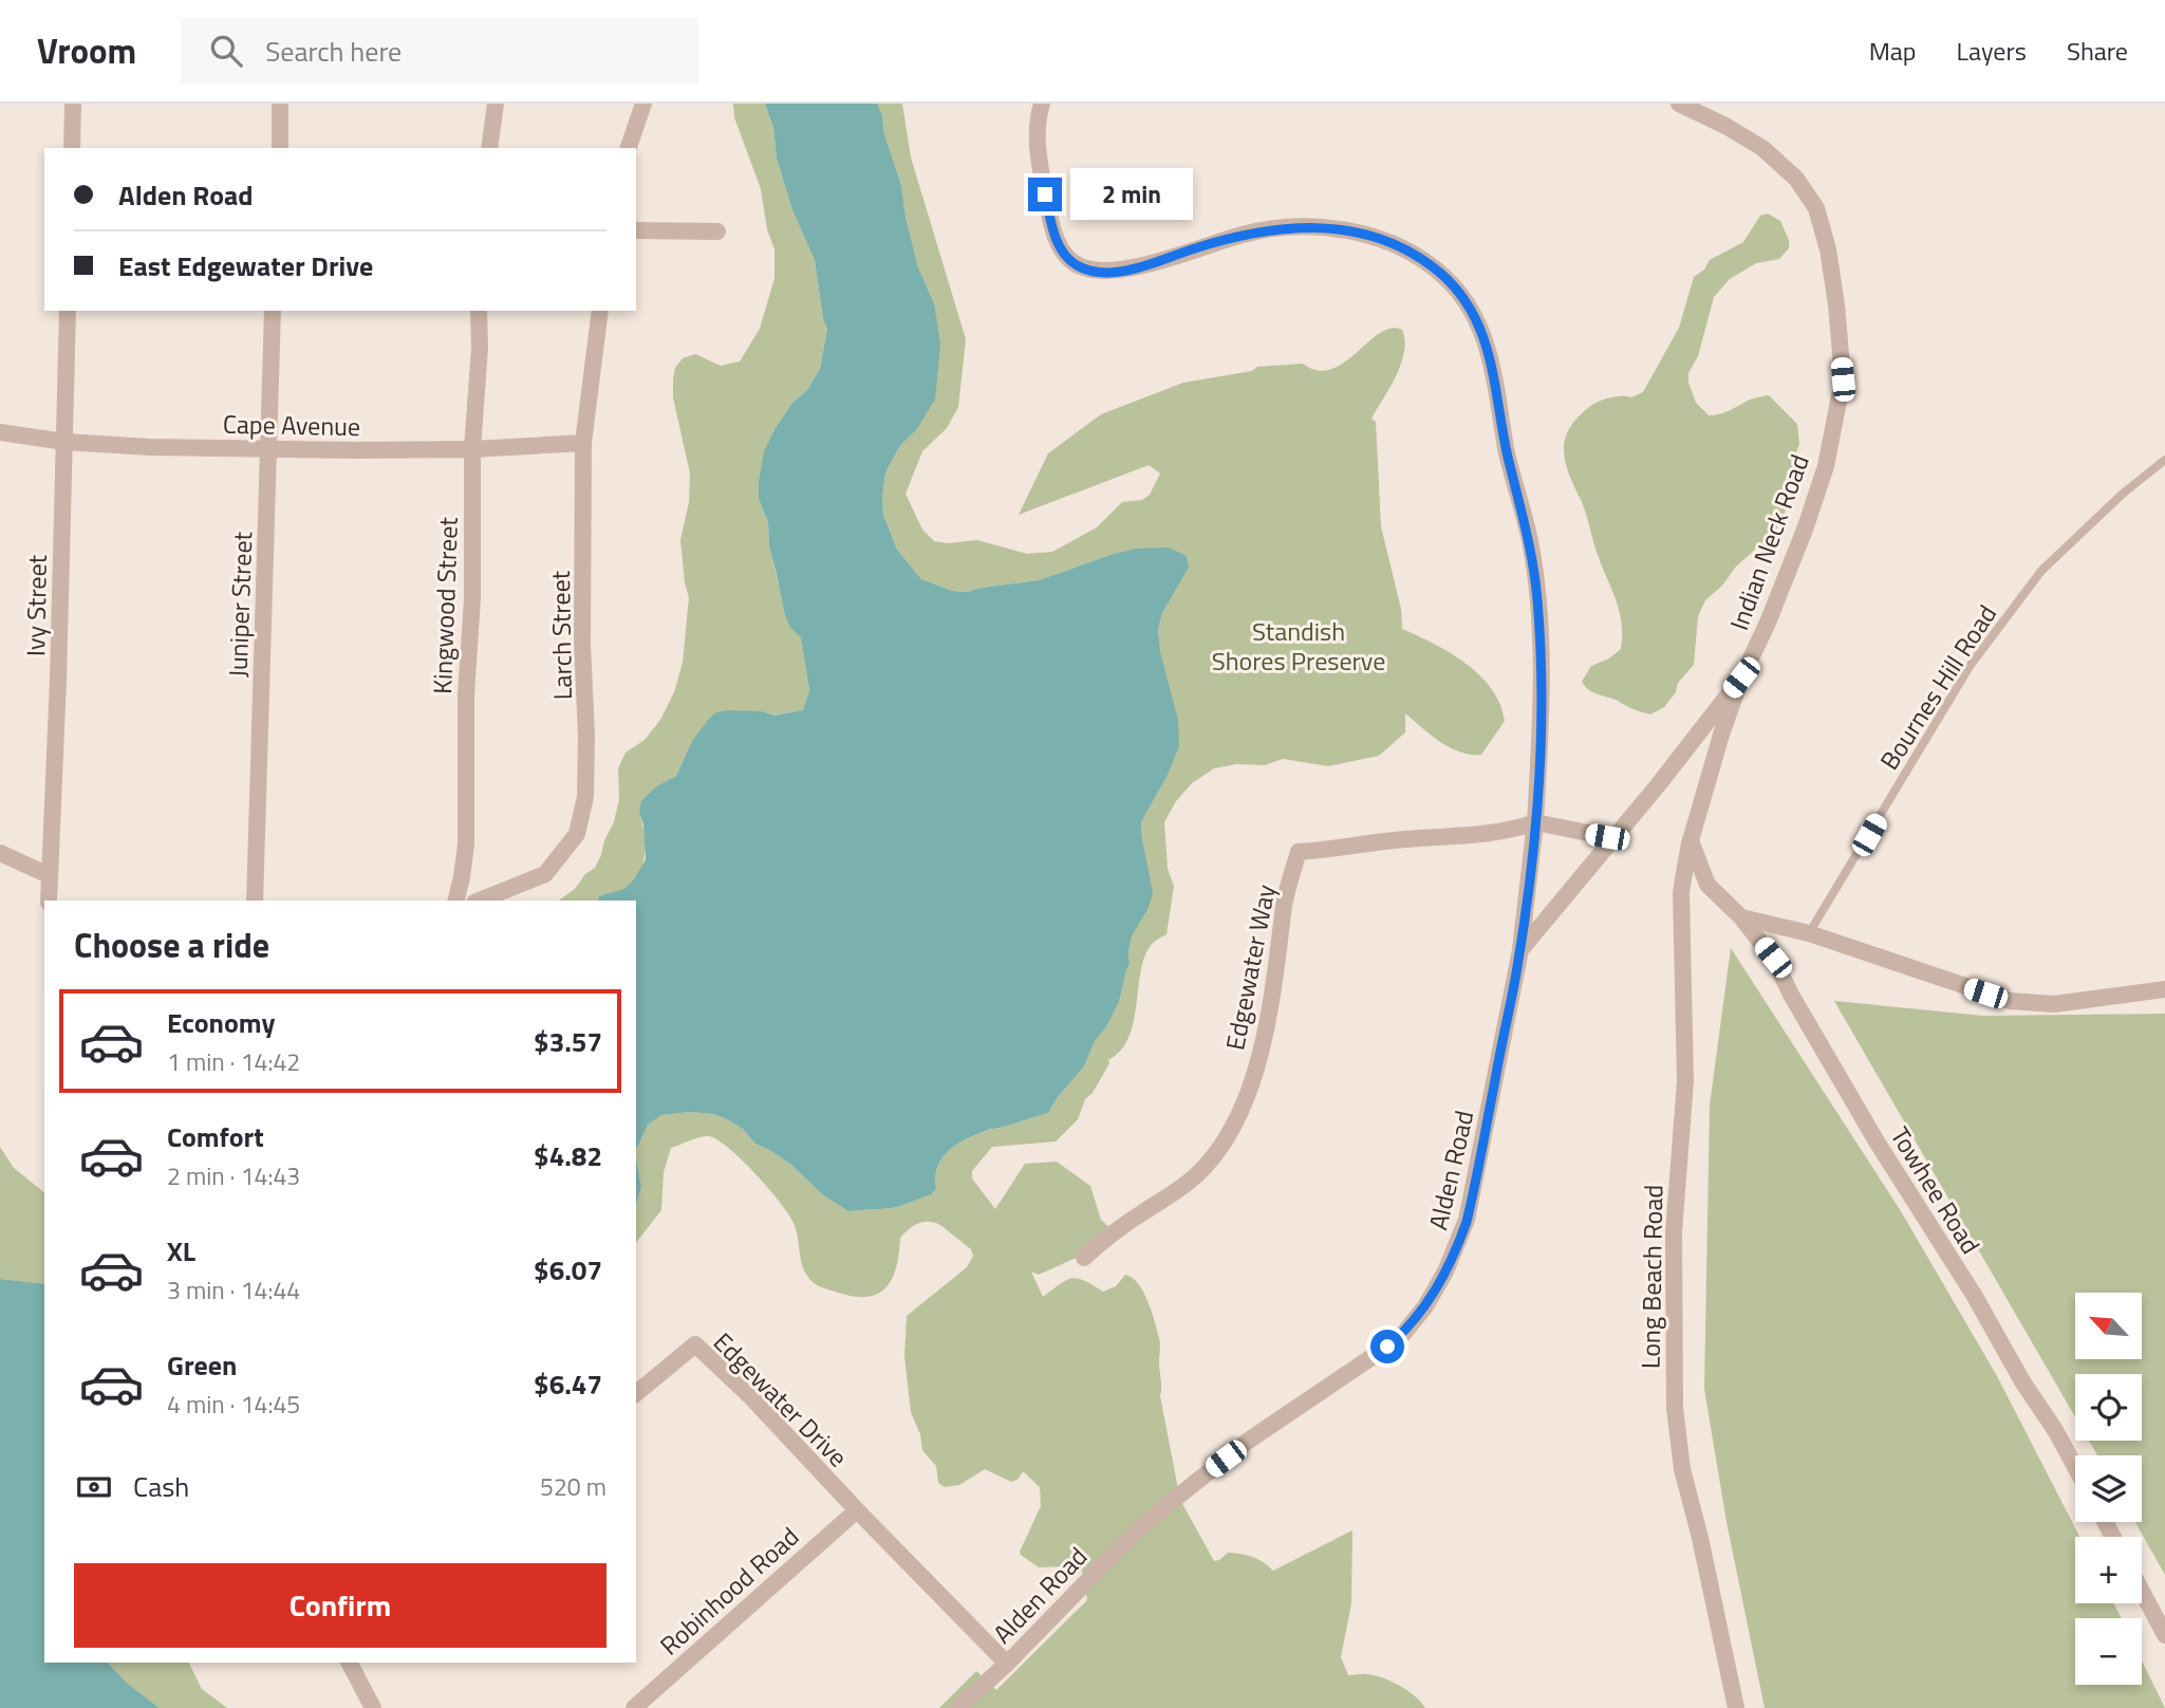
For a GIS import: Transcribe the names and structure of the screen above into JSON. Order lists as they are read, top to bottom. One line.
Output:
{"streets":{"street":["Cape Avenue","Indian Neck Road","Juniper Street","Ivy Street","Kingwood Street","Larch Street","Edgewater Way","Alden Road","Towhee Road","Long Beach Road","Edgewater Drive","Robinhood Road"],"lane":["Bournes Hill Road"]},"crossings":[["Cape Avenue","Juniper Street"],["Cape Avenue","Ivy Street"],["Cape Avenue","Kingwood Street"],["Cape Avenue","Larch Street"],["Indian Neck Road","Alden Road"],["Indian Neck Road","Long Beach Road"],["Edgewater Drive","Robinhood Road"]],"parks":["Standish Shores Preserve"],"north":"top left","page":{"header":"Vroom","search":"Search here","nav":["Map","Layers","Share"],"banner":["Alden Road","East Edgewater Drive"],"bubble":"2 min","heading":"Choose a ride","list":[{"name":"Economy","note":"1 min · 14:42","value":"$3.57"},{"name":"Comfort","note":"2 min · 14:43","value":"$4.82"},{"name":"XL","note":"3 min · 14:44","value":"$6.07"},{"name":"Green","note":"4 min · 14:45","value":"$6.47"}],"map_buttons":["+","−"],"pay":["Cash","520 m"],"buttons":"Confirm"}}
